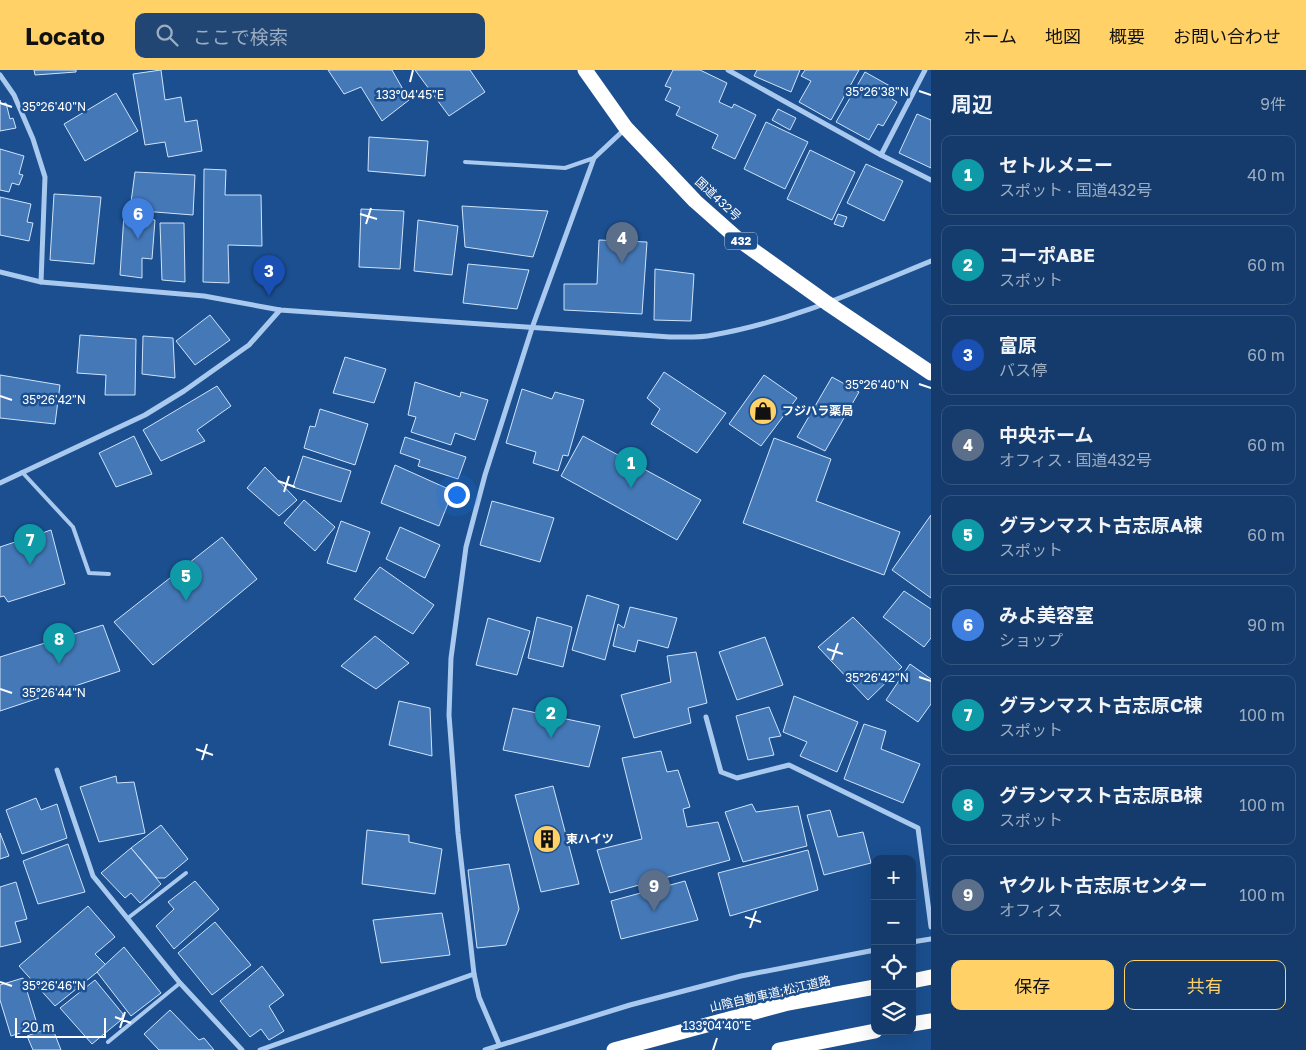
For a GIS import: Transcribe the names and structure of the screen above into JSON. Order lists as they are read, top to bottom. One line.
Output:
{"streets":{"highway":["国道432号","432","山陰自動車道;松江道路"]},"places":{"shop":["フジハラ薬局"],"building":["東ハイツ"]},"scale_bar":"20 m","page":{"header":"Locato","search":"ここで検索","nav":["ホーム","地図","概要","お問い合わせ"],"heading":["周辺","9件"],"list":[{"mark":"1","name":"セトルメニー","note":"スポット · 国道432号","value":"40 m"},{"mark":"2","name":"コーポABE","note":"スポット","value":"60 m"},{"mark":"3","name":"富原","note":"バス停","value":"60 m"},{"mark":"4","name":"中央ホーム","note":"オフィス · 国道432号","value":"60 m"},{"mark":"5","name":"グランマスト古志原A棟","note":"スポット","value":"60 m"},{"mark":"6","name":"みよ美容室","note":"ショップ","value":"90 m"},{"mark":"7","name":"グランマスト古志原C棟","note":"スポット","value":"100 m"},{"mark":"8","name":"グランマスト古志原B棟","note":"スポット","value":"100 m"},{"mark":"9","name":"ヤクルト古志原センター","note":"オフィス","value":"100 m"}],"pins":["6","4","3","1","7","5","8","2","9"],"map_buttons":["+","−"],"buttons":["保存","共有"],"scale":"20 m"},"coordinates":["35°26'38\"N","133°04'45\"E","35°26'40\"N","35°26'42\"N","35°26'44\"N","35°26'46\"N","133°04'40\"E"]}
